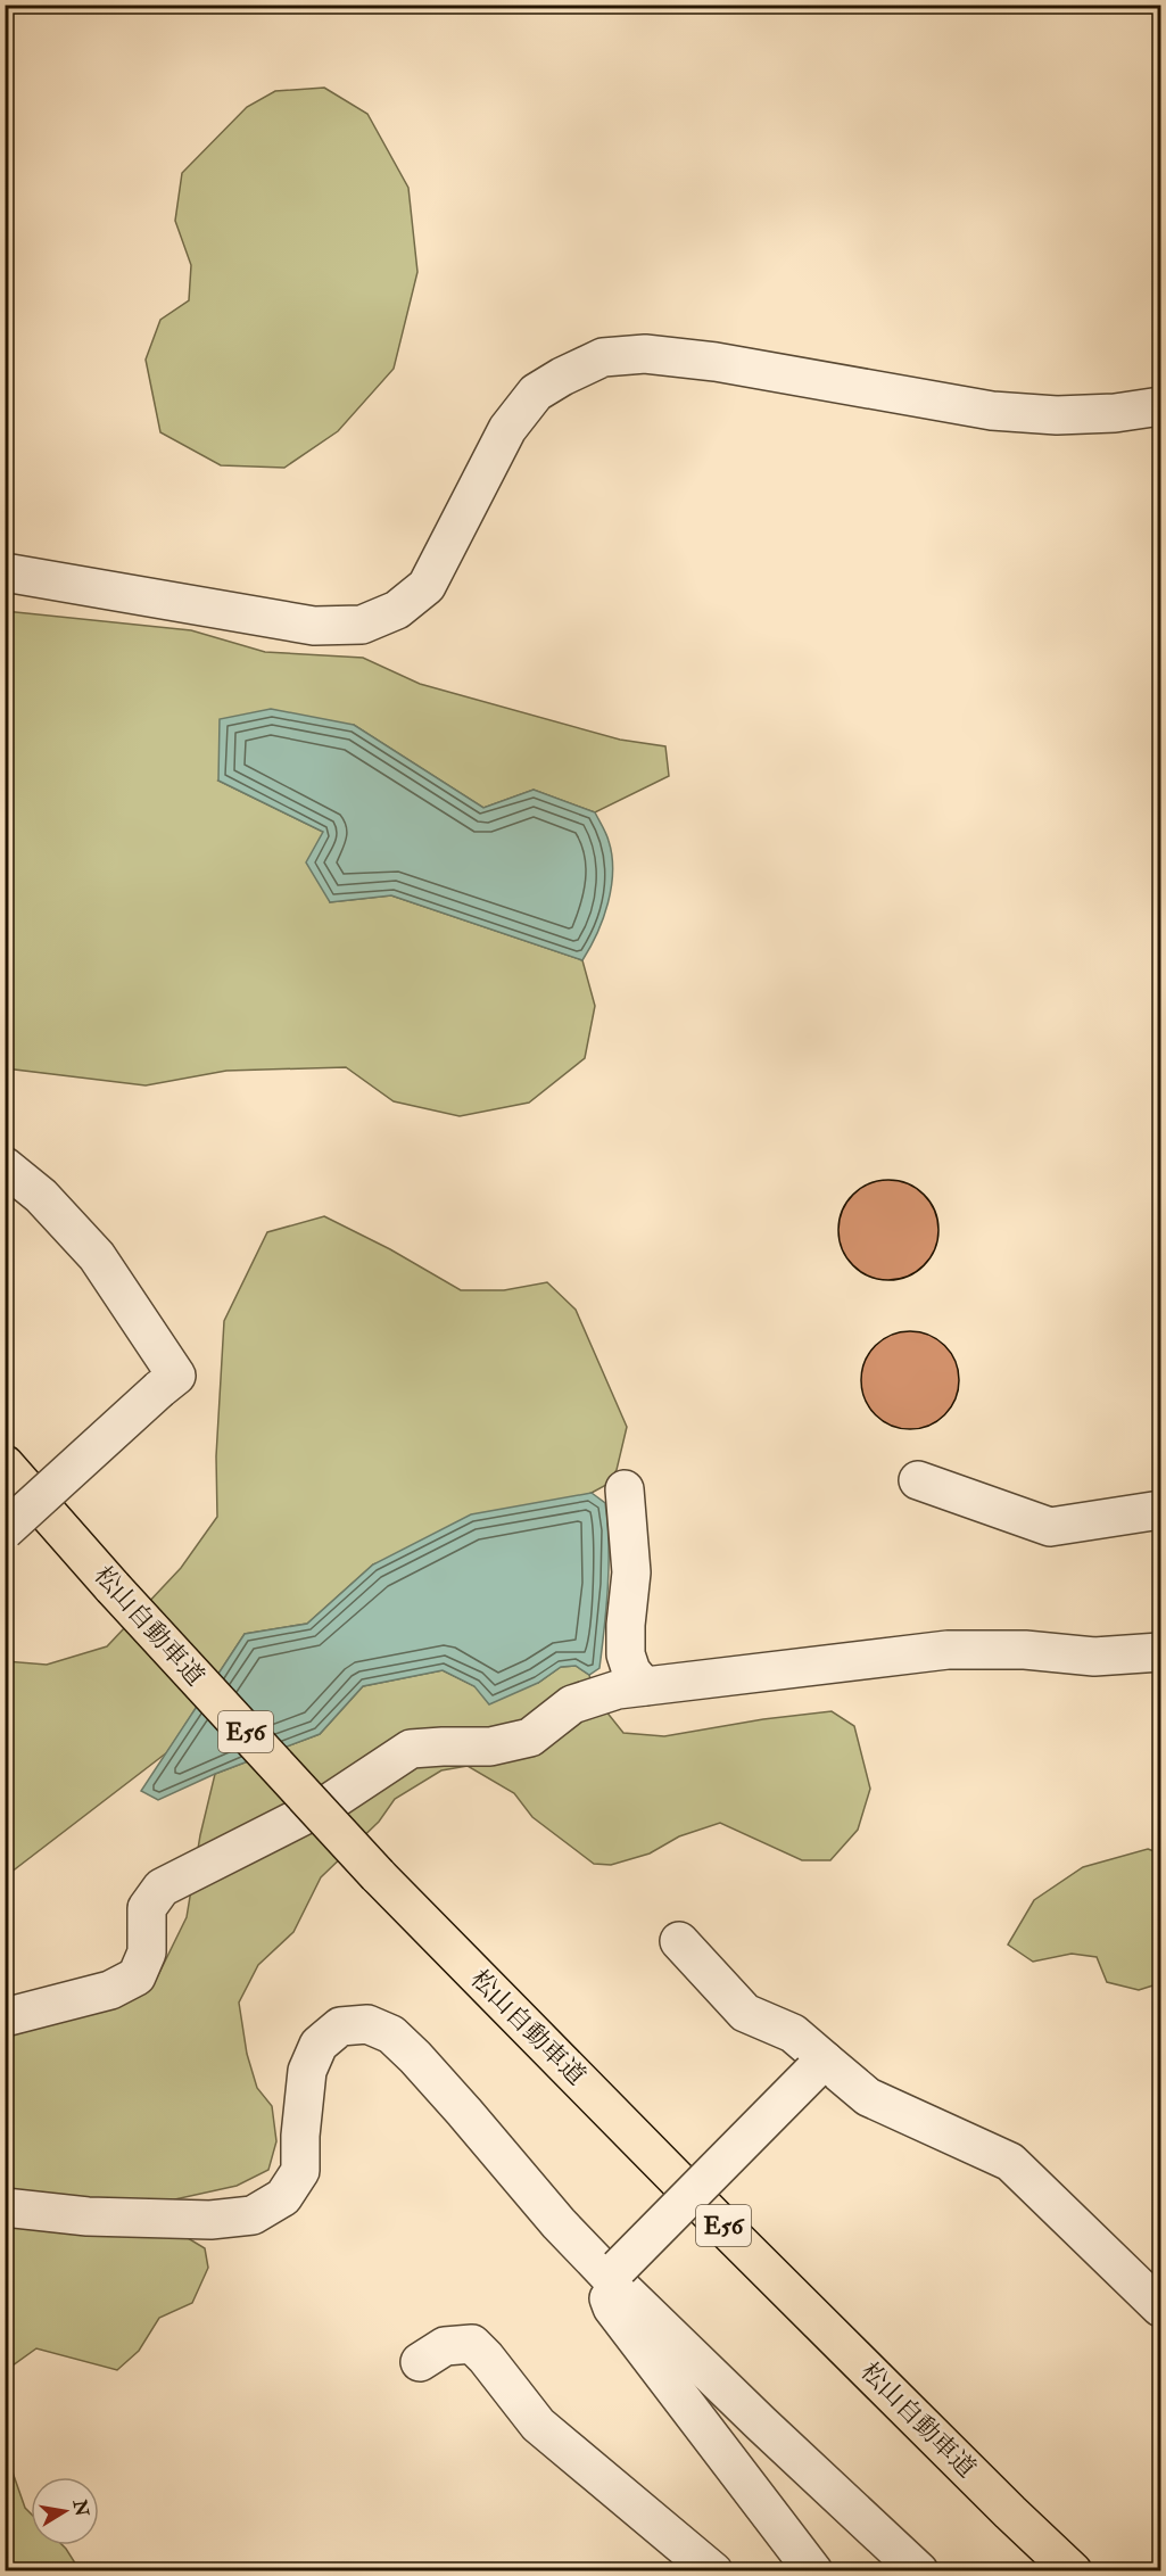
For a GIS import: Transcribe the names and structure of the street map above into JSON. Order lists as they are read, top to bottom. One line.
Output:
{"streets":{"highway":["松山自動車道","E56"]},"north":"right"}
